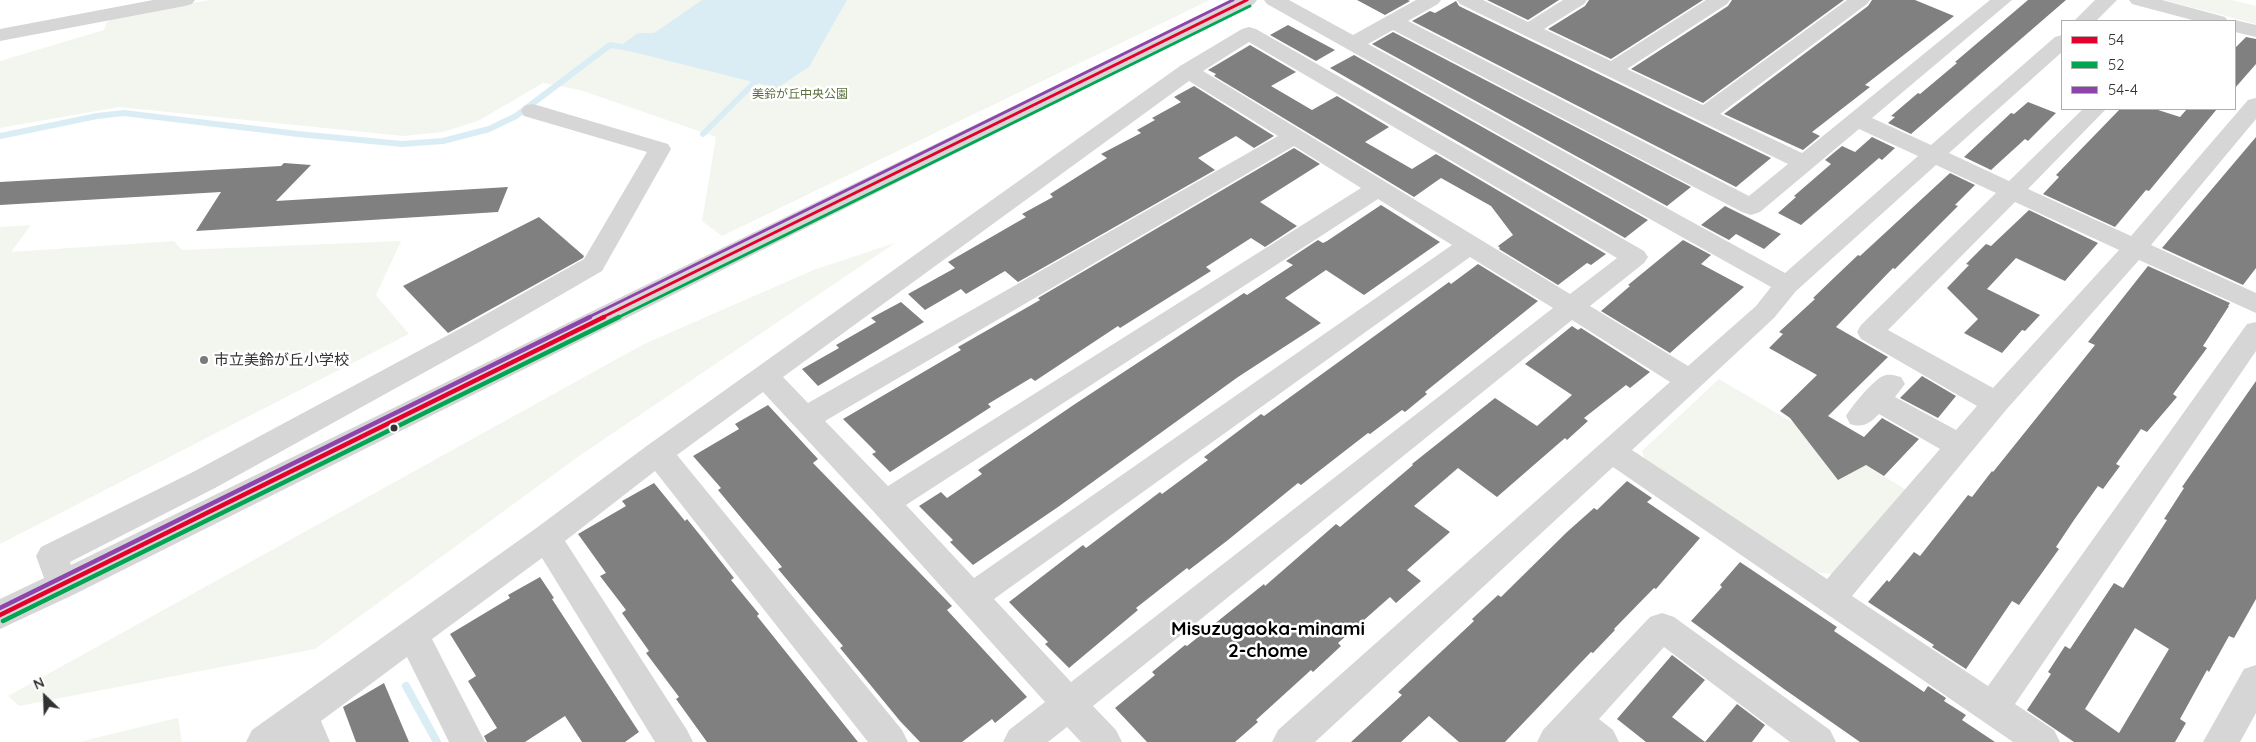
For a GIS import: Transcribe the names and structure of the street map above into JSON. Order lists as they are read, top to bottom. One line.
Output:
{"districts":["Misuzugaoka-minami 2-chome"],"parks":["美鈴が丘中央公園"],"places":["市立美鈴が丘小学校"],"lines":["transit line 54","transit line 54-4","transit line 52"],"legend":["54","52","54-4"],"north":"top left"}
